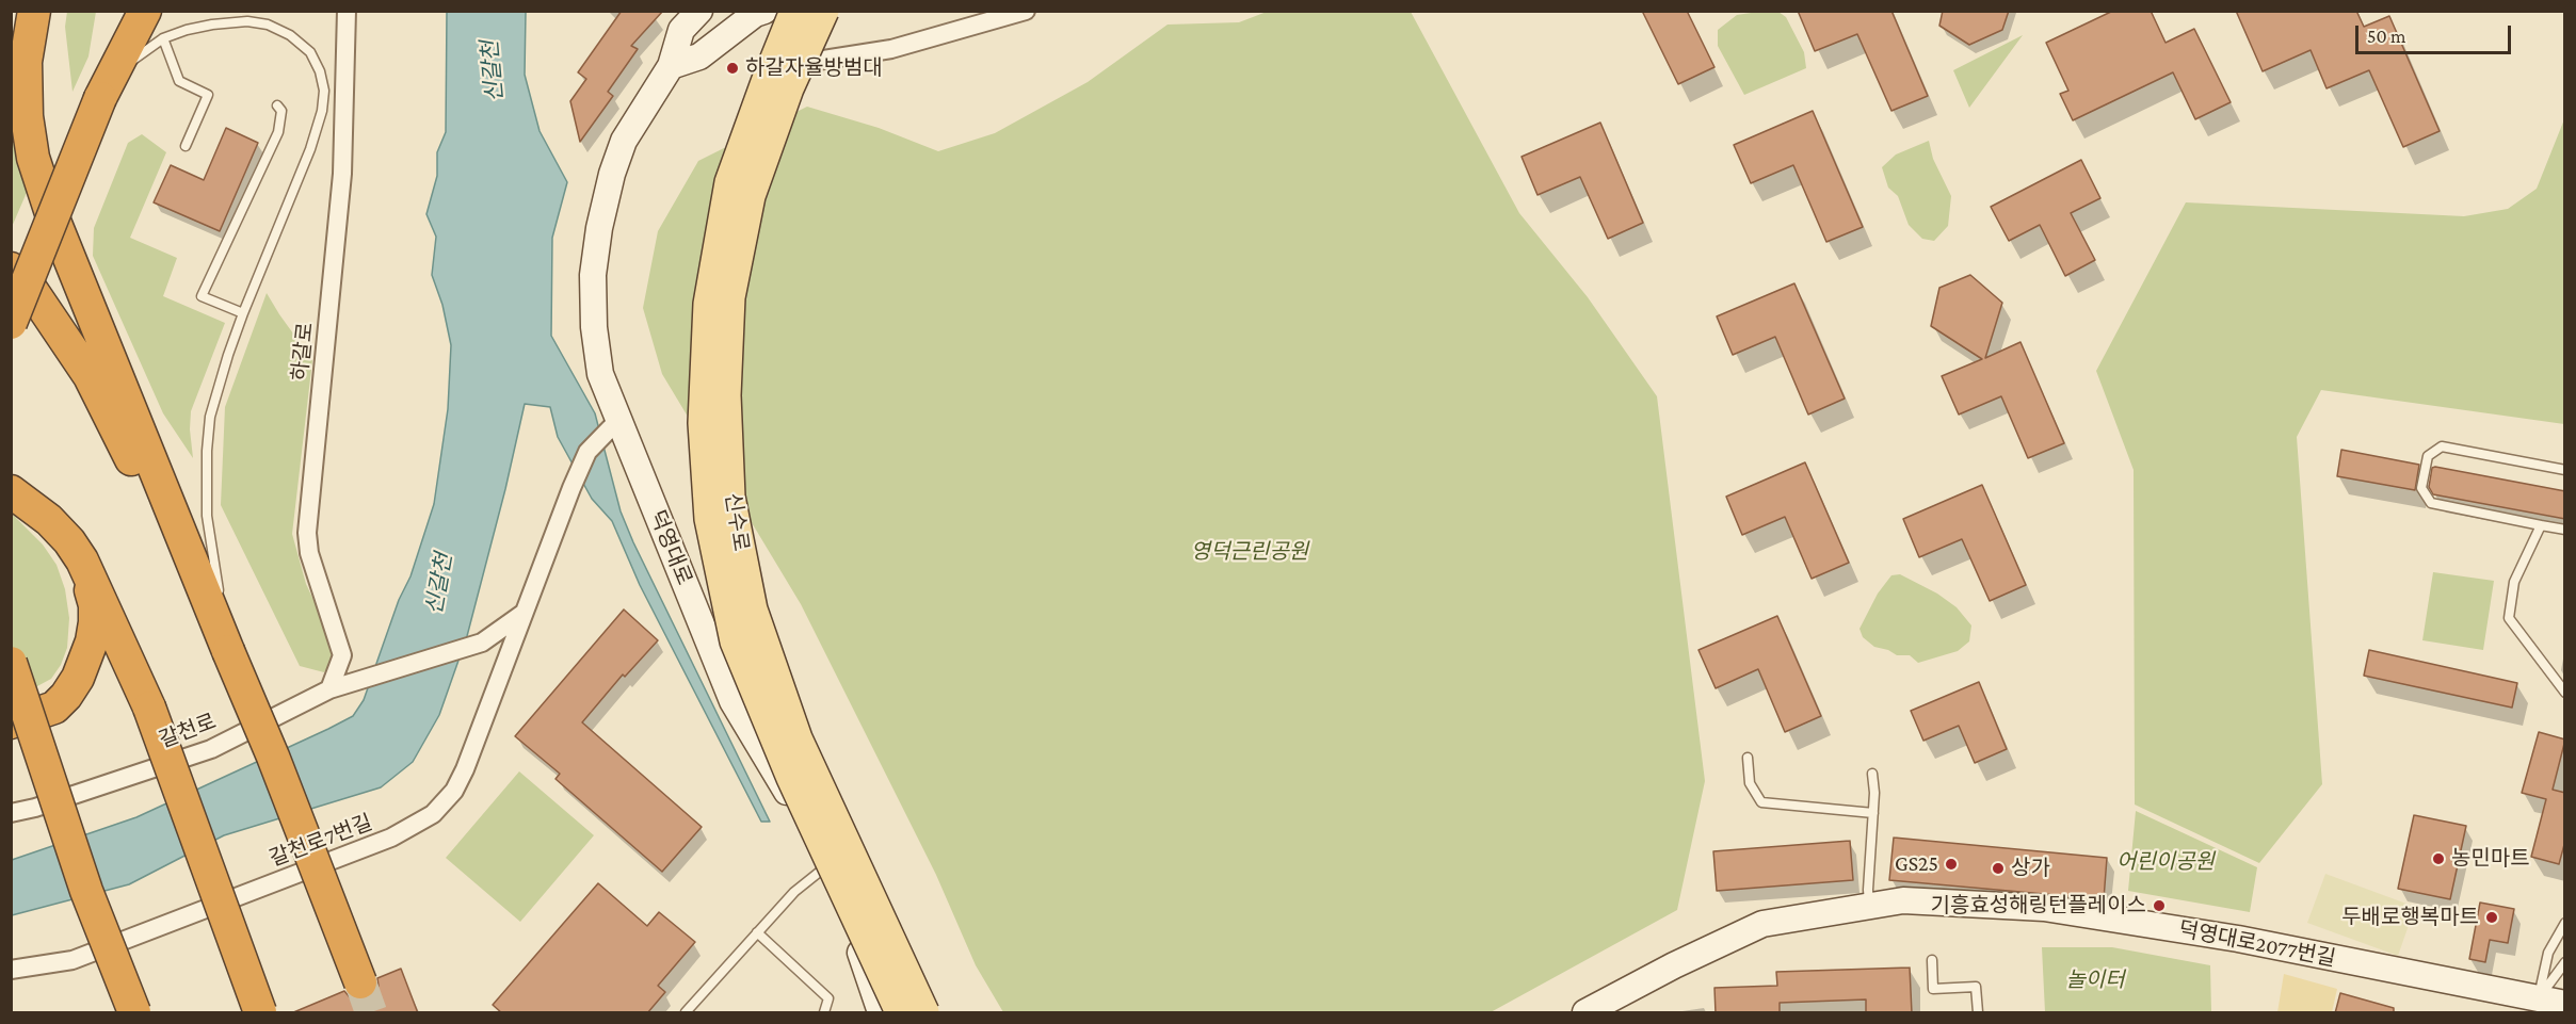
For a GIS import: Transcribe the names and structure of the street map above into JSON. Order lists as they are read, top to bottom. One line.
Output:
{"streets":{"main road":["신수로"],"street":["하갈로","덕영대로","갈천로","갈천로7번길","덕영대로2077번길"]},"crossings":[["하갈로","갈천로"],["갈천로","갈천로7번길"]],"water":["신갈천"],"parks":["영덕근린공원","어린이공원","놀이터"],"places":["하갈자율방범대","농민마트","GS25","상가","기흥효성해링턴플레이스","두배로행복마트"],"scale_bar":"50 m"}
